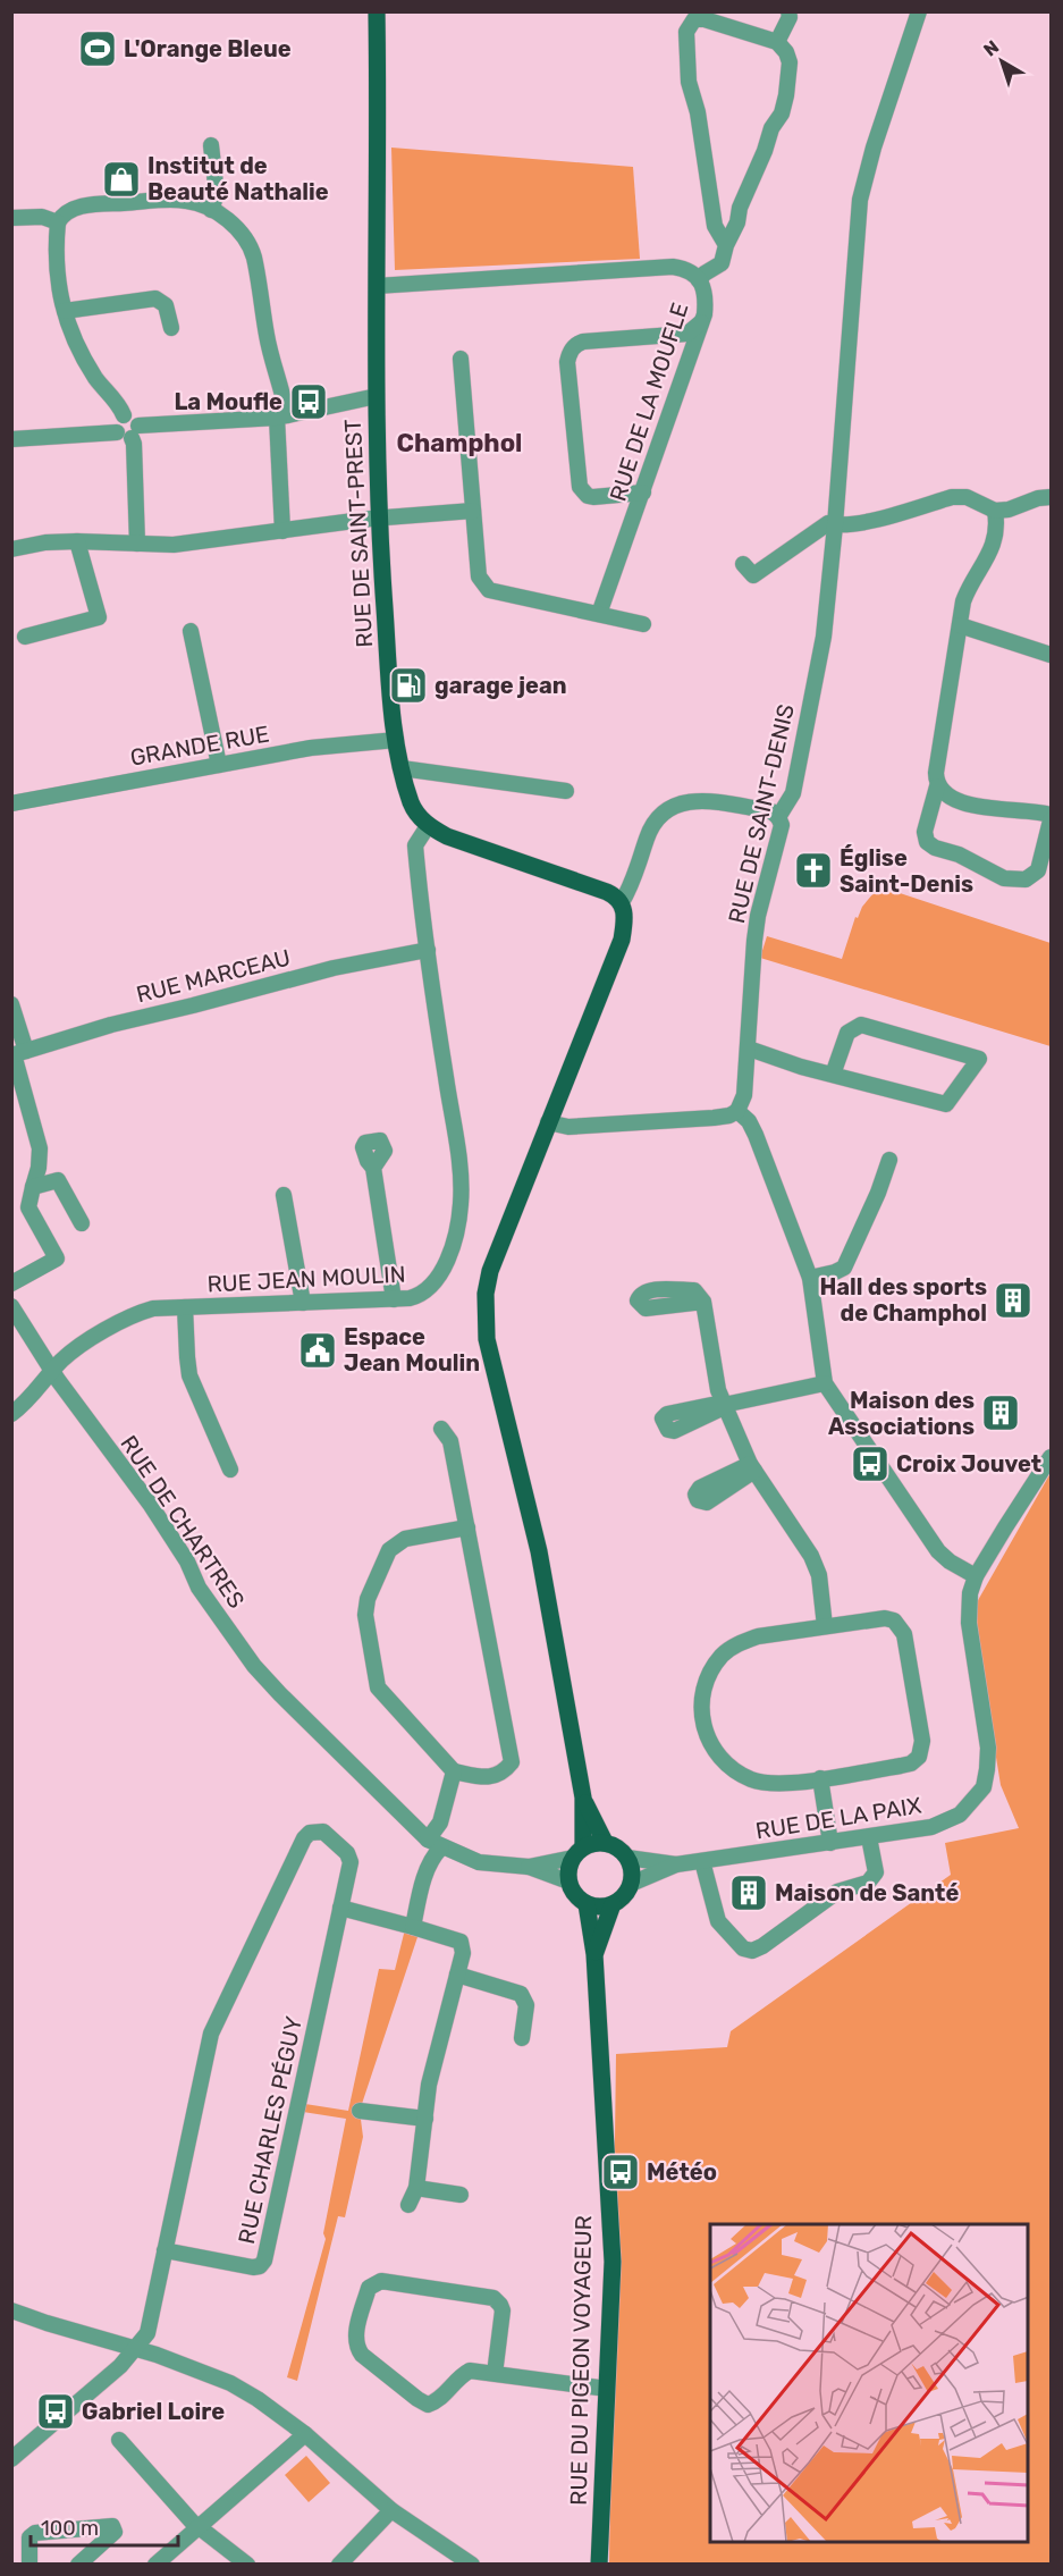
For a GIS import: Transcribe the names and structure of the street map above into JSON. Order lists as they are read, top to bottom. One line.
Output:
{"streets":{"main road":["RUE DE SAINT-PREST","RUE DU PIGEON VOYAGEUR"],"street":["RUE DE LA MOUFLE","GRANDE RUE","RUE DE SAINT-DENIS","RUE MARCEAU","RUE JEAN MOULIN","RUE DE CHARTRES","RUE DE LA PAIX","RUE CHARLES PÉGUY"]},"crossings":[["RUE DE LA MOUFLE","RUE DE SAINT-PREST"],["RUE DE SAINT-PREST","GRANDE RUE"],["RUE DE SAINT-PREST","RUE JEAN MOULIN"],["RUE MARCEAU","RUE JEAN MOULIN"],["RUE JEAN MOULIN","RUE DE CHARTRES"],["RUE DE LA PAIX","RUE DU PIGEON VOYAGEUR"]],"districts":["Champhol"],"places":{"sports":["L'Orange Bleue"],"shop":["Institut de Beauté Nathalie"],"bus stop":["La Moufle","Croix Jouvet","Météo","Gabriel Loire"],"fuel station":["garage jean"],"church":["Église Saint-Denis"],"building":["Hall des sports de Champhol","Maison des Associations","Maison de Santé"],"public building":["Espace Jean Moulin"]},"scale_bar":"100 m","north":"top left"}
